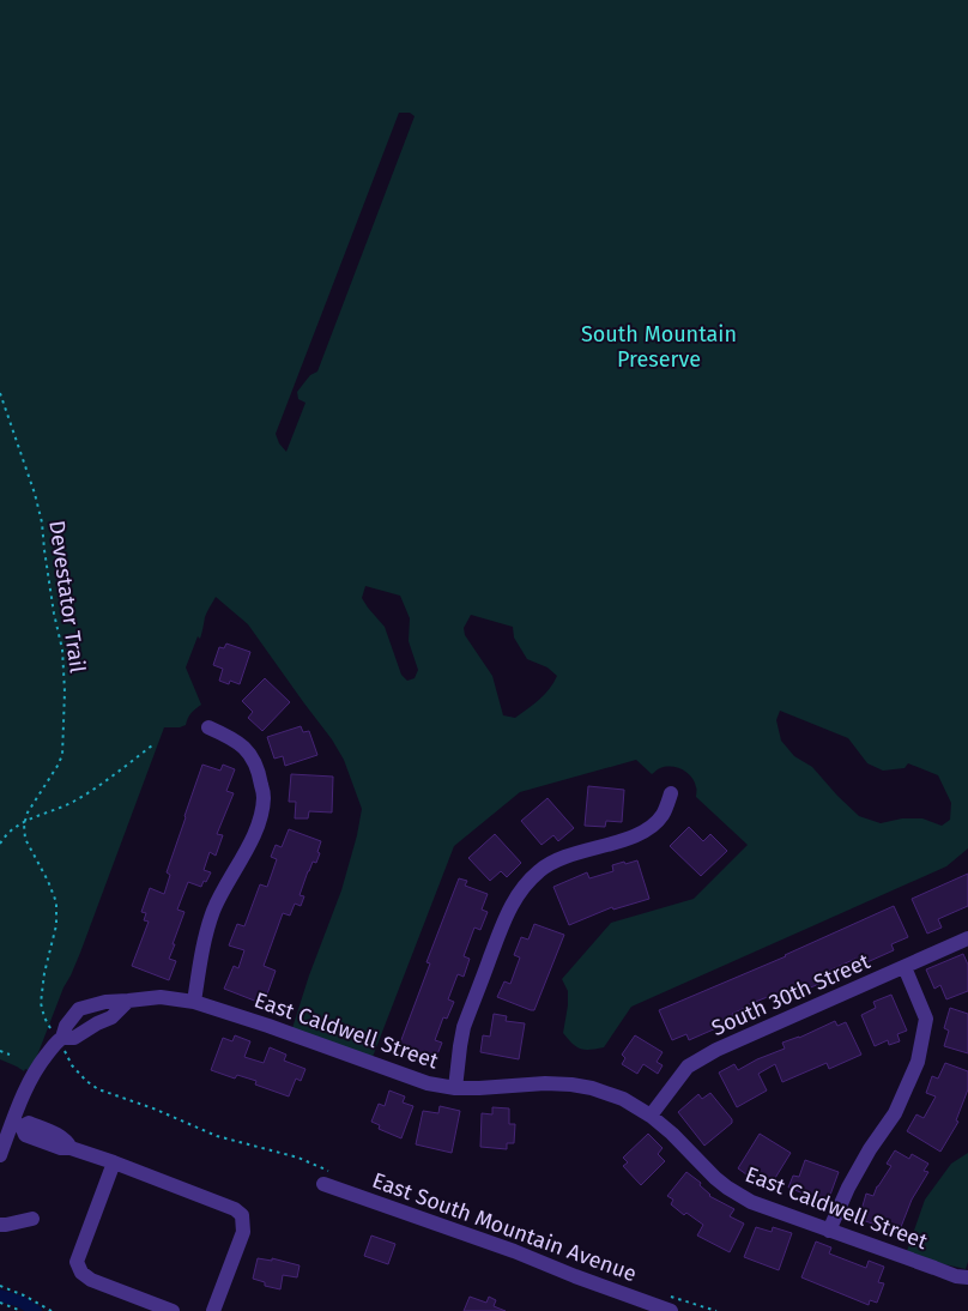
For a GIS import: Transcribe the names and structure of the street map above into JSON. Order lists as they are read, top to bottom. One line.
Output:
{"streets":{"street":["South 30th Street","East Caldwell Street","East South Mountain Avenue"],"path":["Devestator Trail"]},"crossings":[["South 30th Street","East Caldwell Street"]],"parks":["South Mountain Preserve"]}
